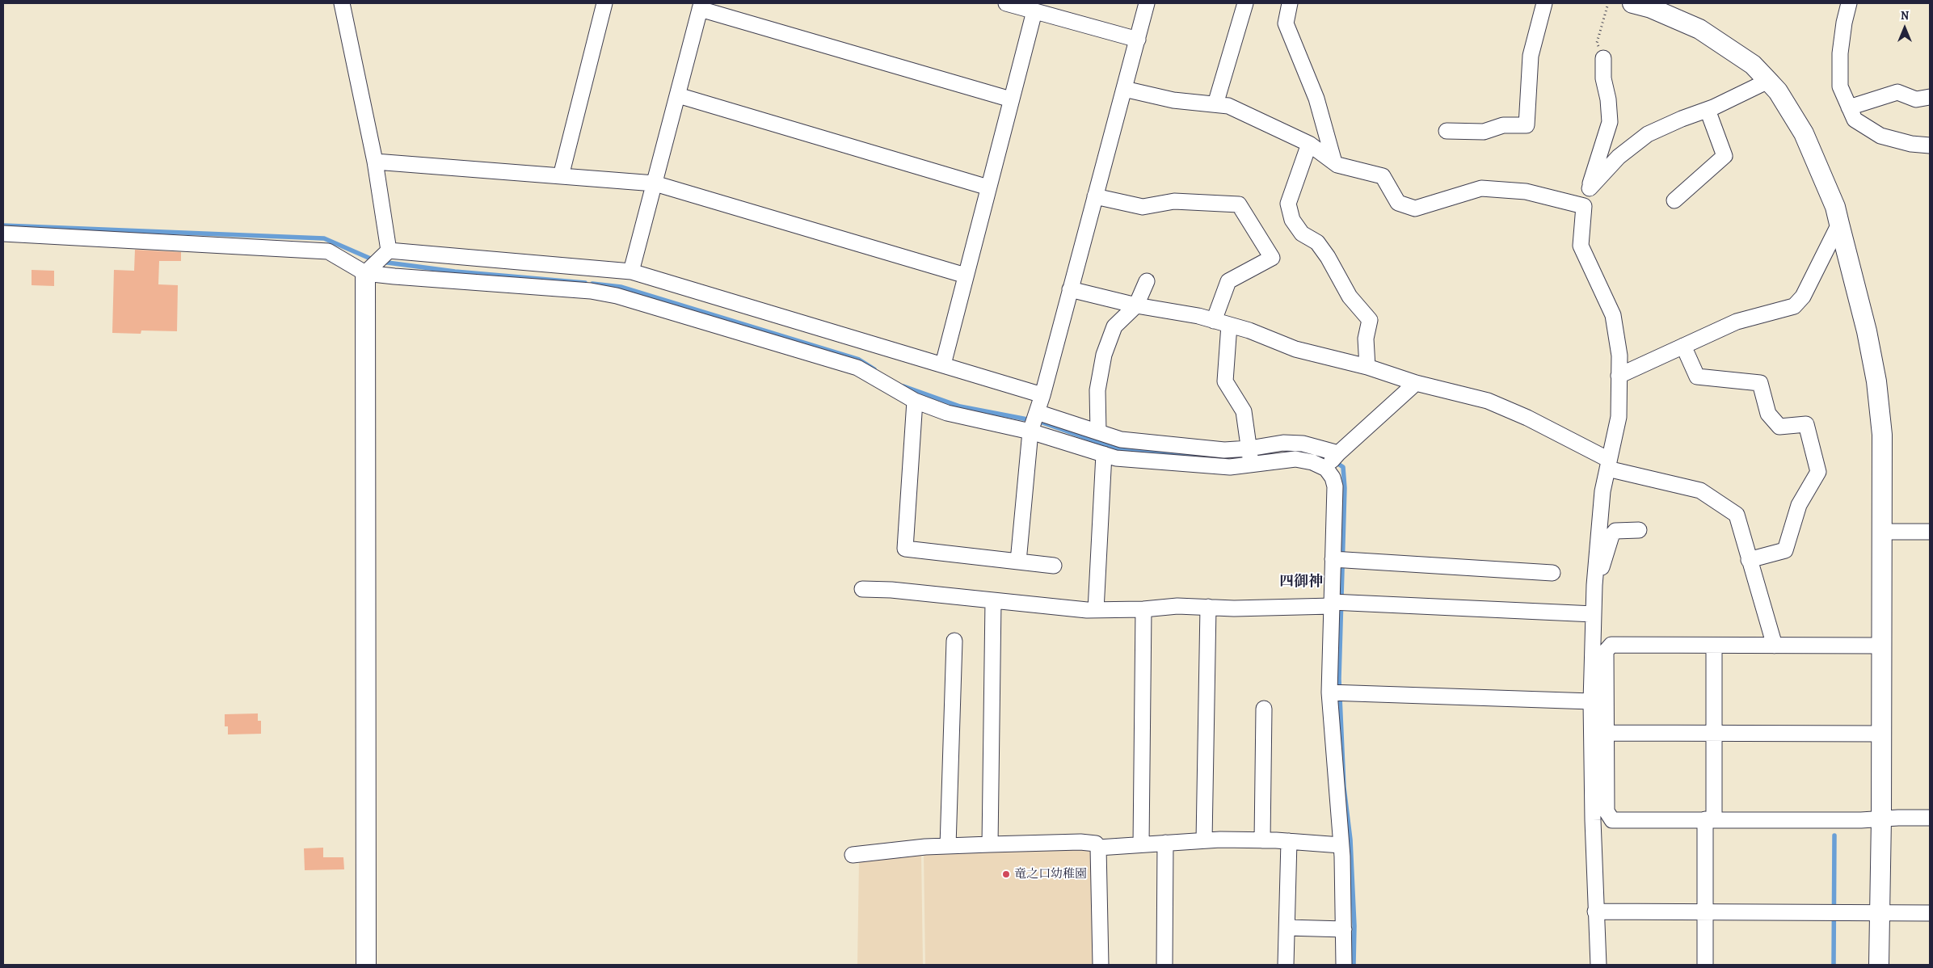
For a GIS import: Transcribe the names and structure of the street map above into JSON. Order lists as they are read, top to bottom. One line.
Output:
{"districts":["四御神"],"places":["竜之口幼稚園"],"north":"top"}
